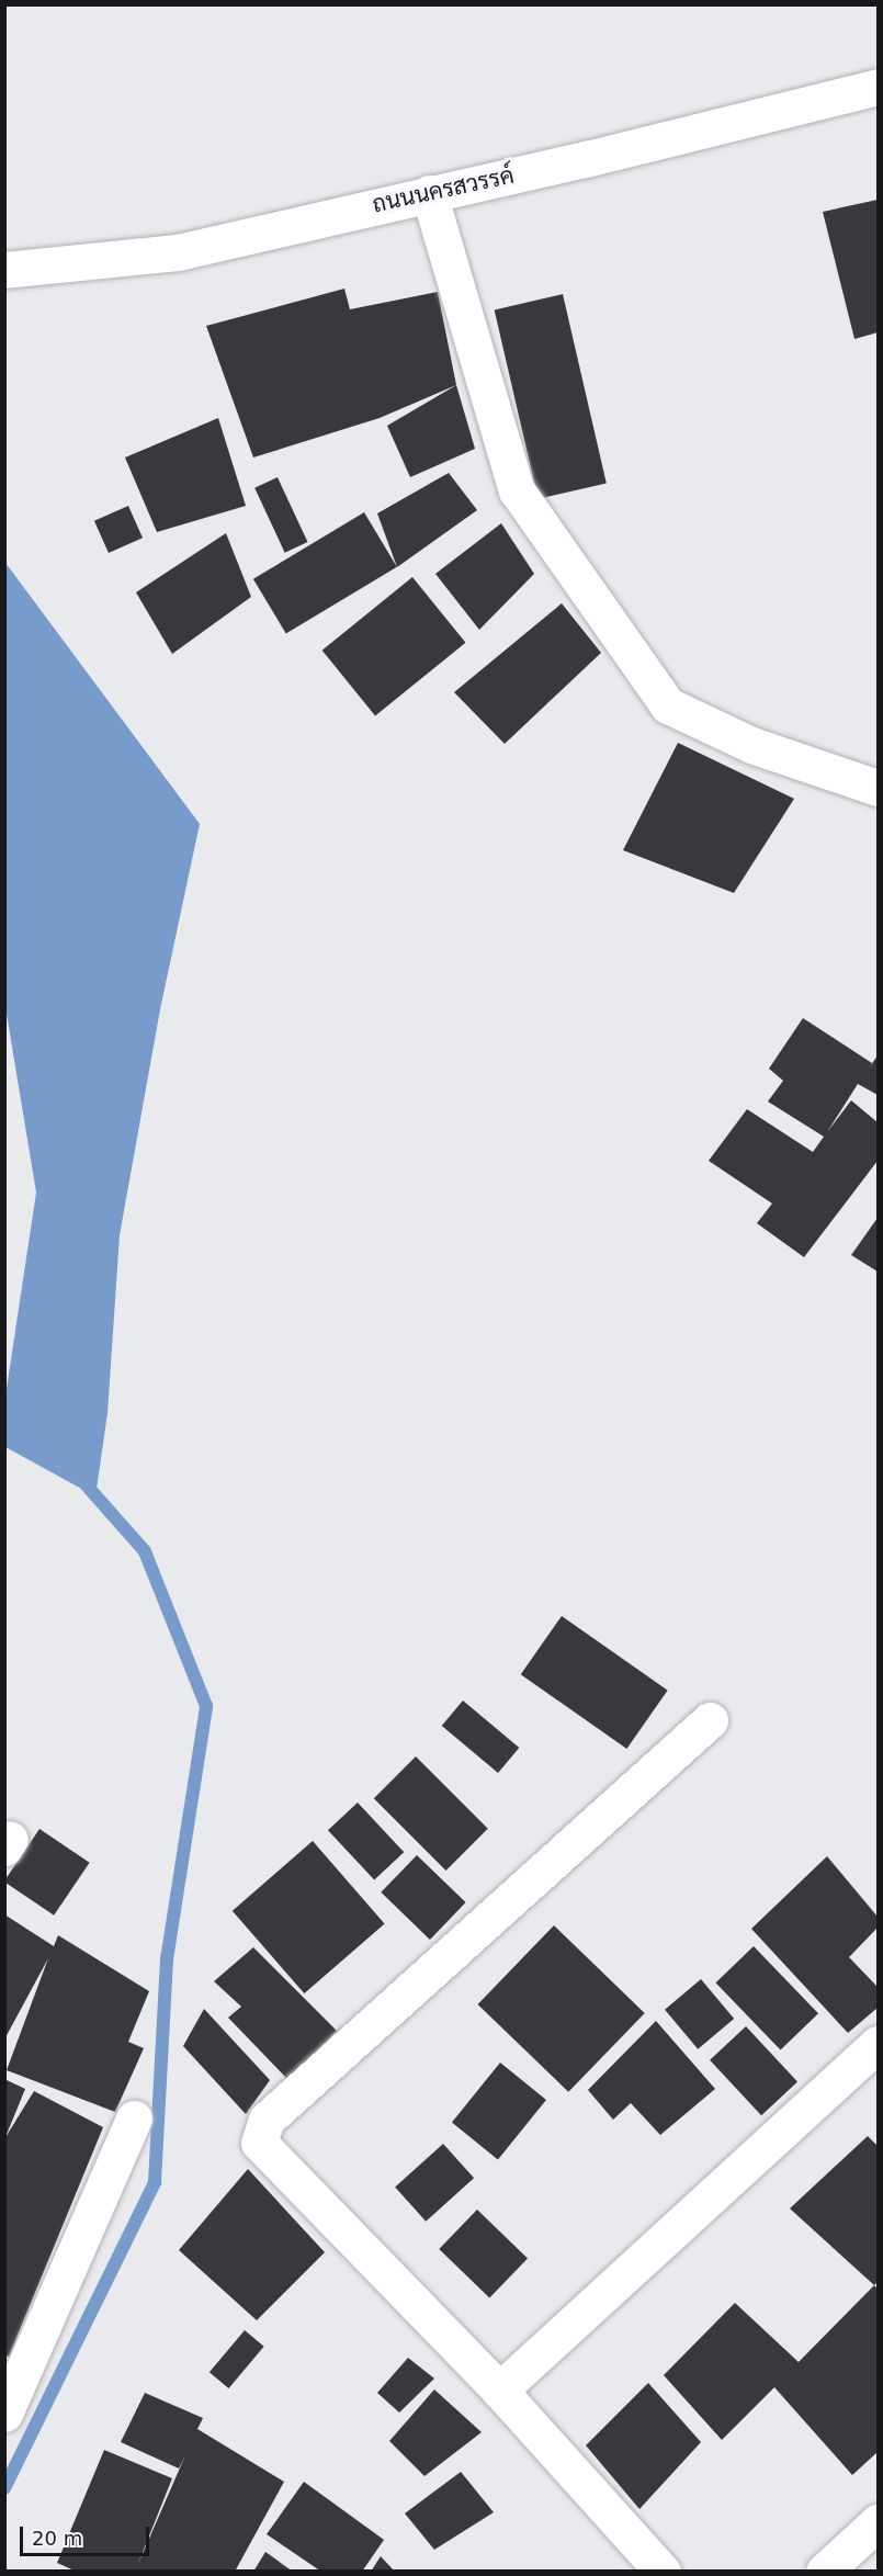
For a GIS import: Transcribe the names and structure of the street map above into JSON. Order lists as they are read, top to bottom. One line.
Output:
{"streets":{"street":["ถนนนครสวรรค์"]},"scale_bar":"20 m"}
